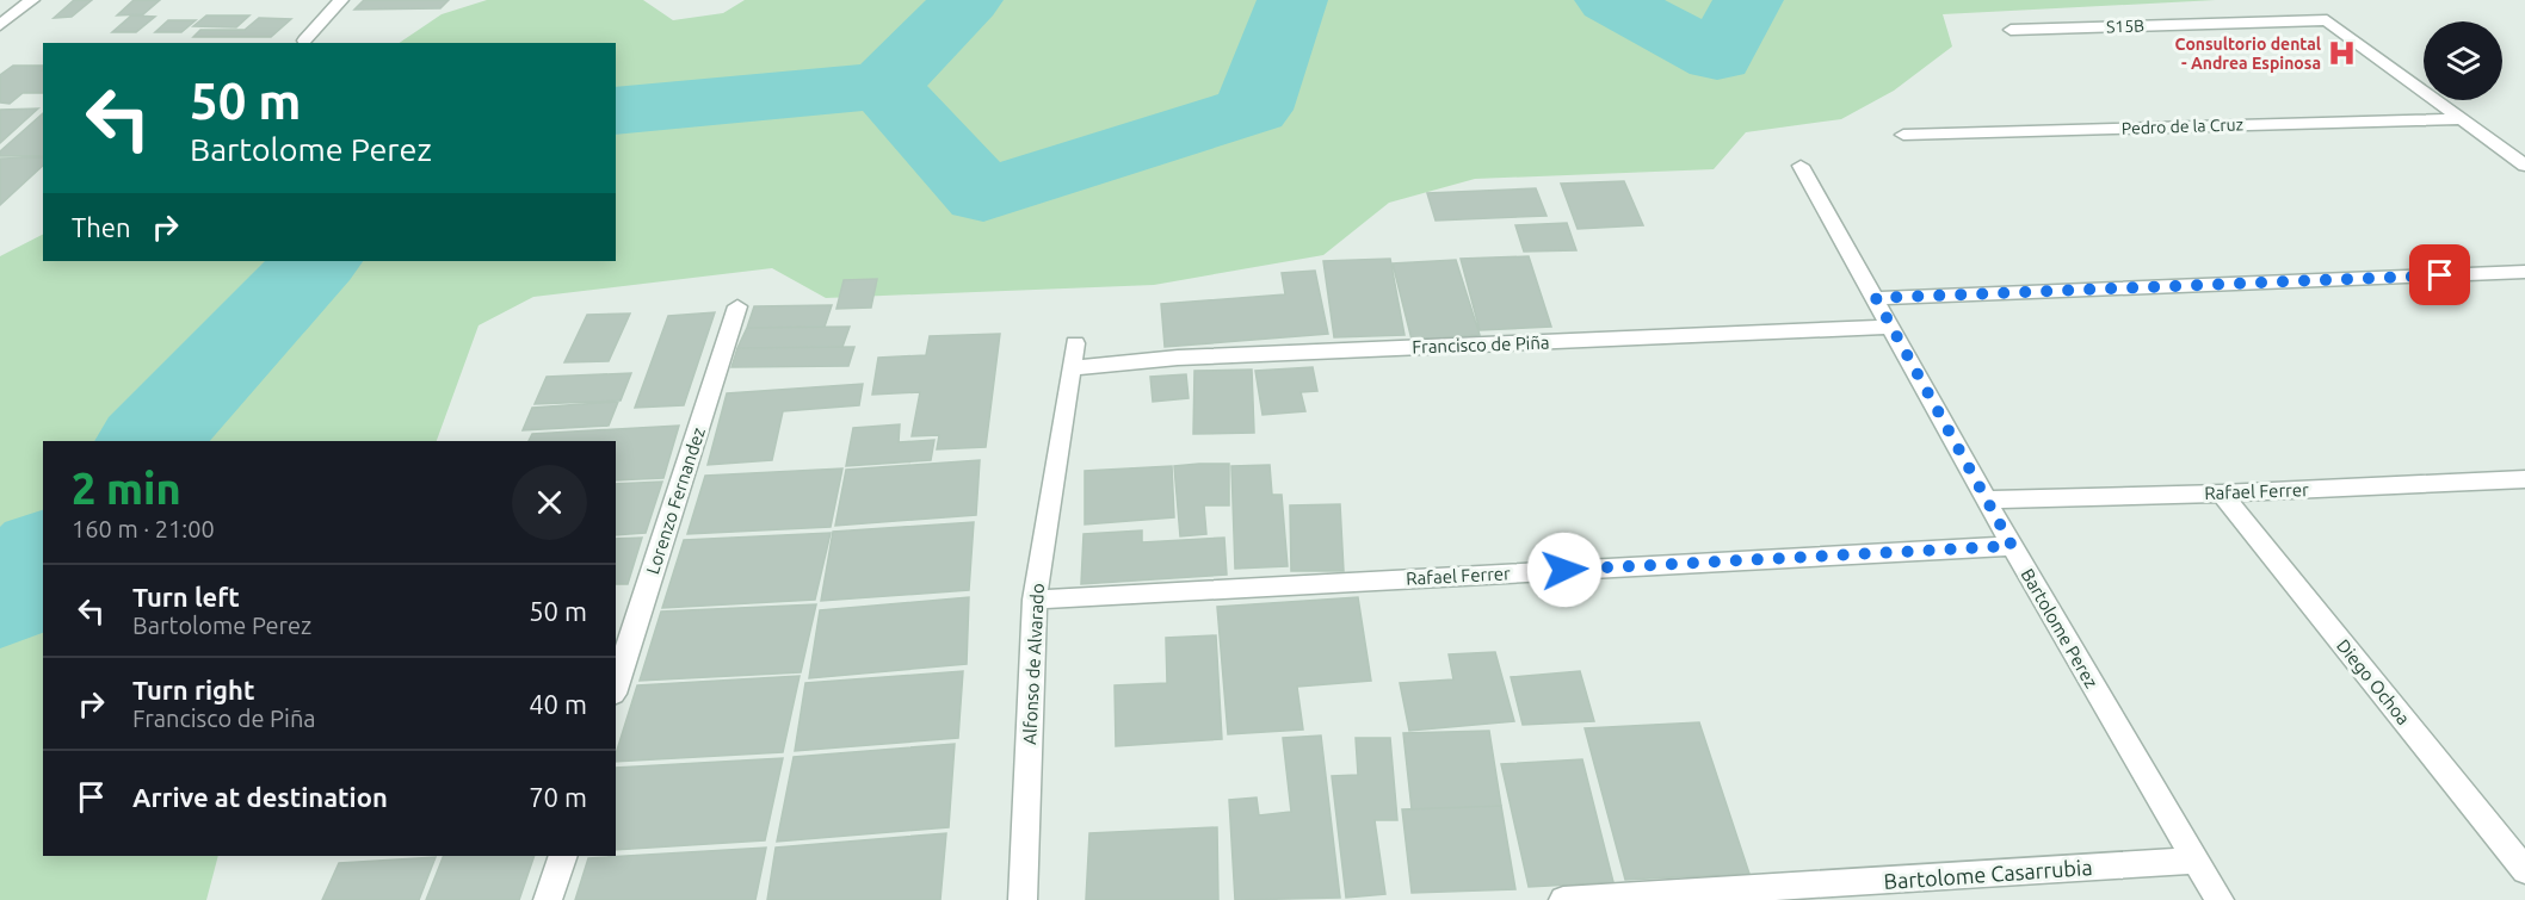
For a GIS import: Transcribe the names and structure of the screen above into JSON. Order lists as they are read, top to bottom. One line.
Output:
{"streets":{"street":["S15B","Pedro de la Cruz","Francisco de Piña","Rafael Ferrer","Lorenzo Fernandez","Bartolome Perez","Alfonso de Alvarado","Diego Ochoa","Bartolome Casarrubia"]},"crossings":[["S15B","Pedro de la Cruz"],["Francisco de Piña","Bartolome Perez"],["Francisco de Piña","Alfonso de Alvarado"],["Rafael Ferrer","Bartolome Perez"],["Rafael Ferrer","Alfonso de Alvarado"],["Rafael Ferrer","Diego Ochoa"],["Bartolome Perez","Bartolome Casarrubia"]],"places":{"hospital":["Consultorio dental - Andrea Espinosa"]},"page":{"turn":["50 m","Bartolome Perez"],"then":"Then","heading":["2 min","160 m · 21:00"],"list":[{"name":"Turn left","note":"Bartolome Perez","value":"50 m"},{"name":"Turn right","note":"Francisco de Piña","value":"40 m"},{"name":"Arrive at destination","value":"70 m"}]}}
